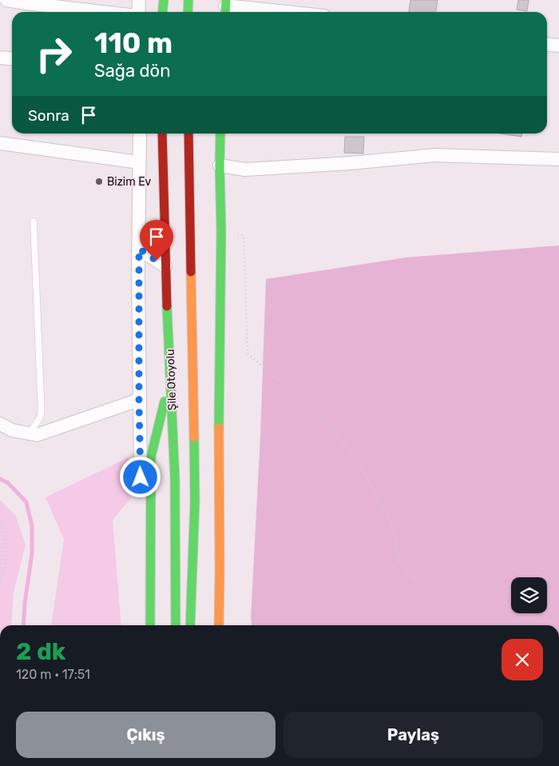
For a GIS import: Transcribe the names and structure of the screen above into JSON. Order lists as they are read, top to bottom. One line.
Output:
{"streets":{"main road":["Şile Otoyolu"]},"places":["Bizim Ev"],"page":{"turn":["110 m","Sağa dön"],"then":"Sonra","heading":["2 dk","120 m · 17:51"],"buttons":["Çıkış","Paylaş"]}}
